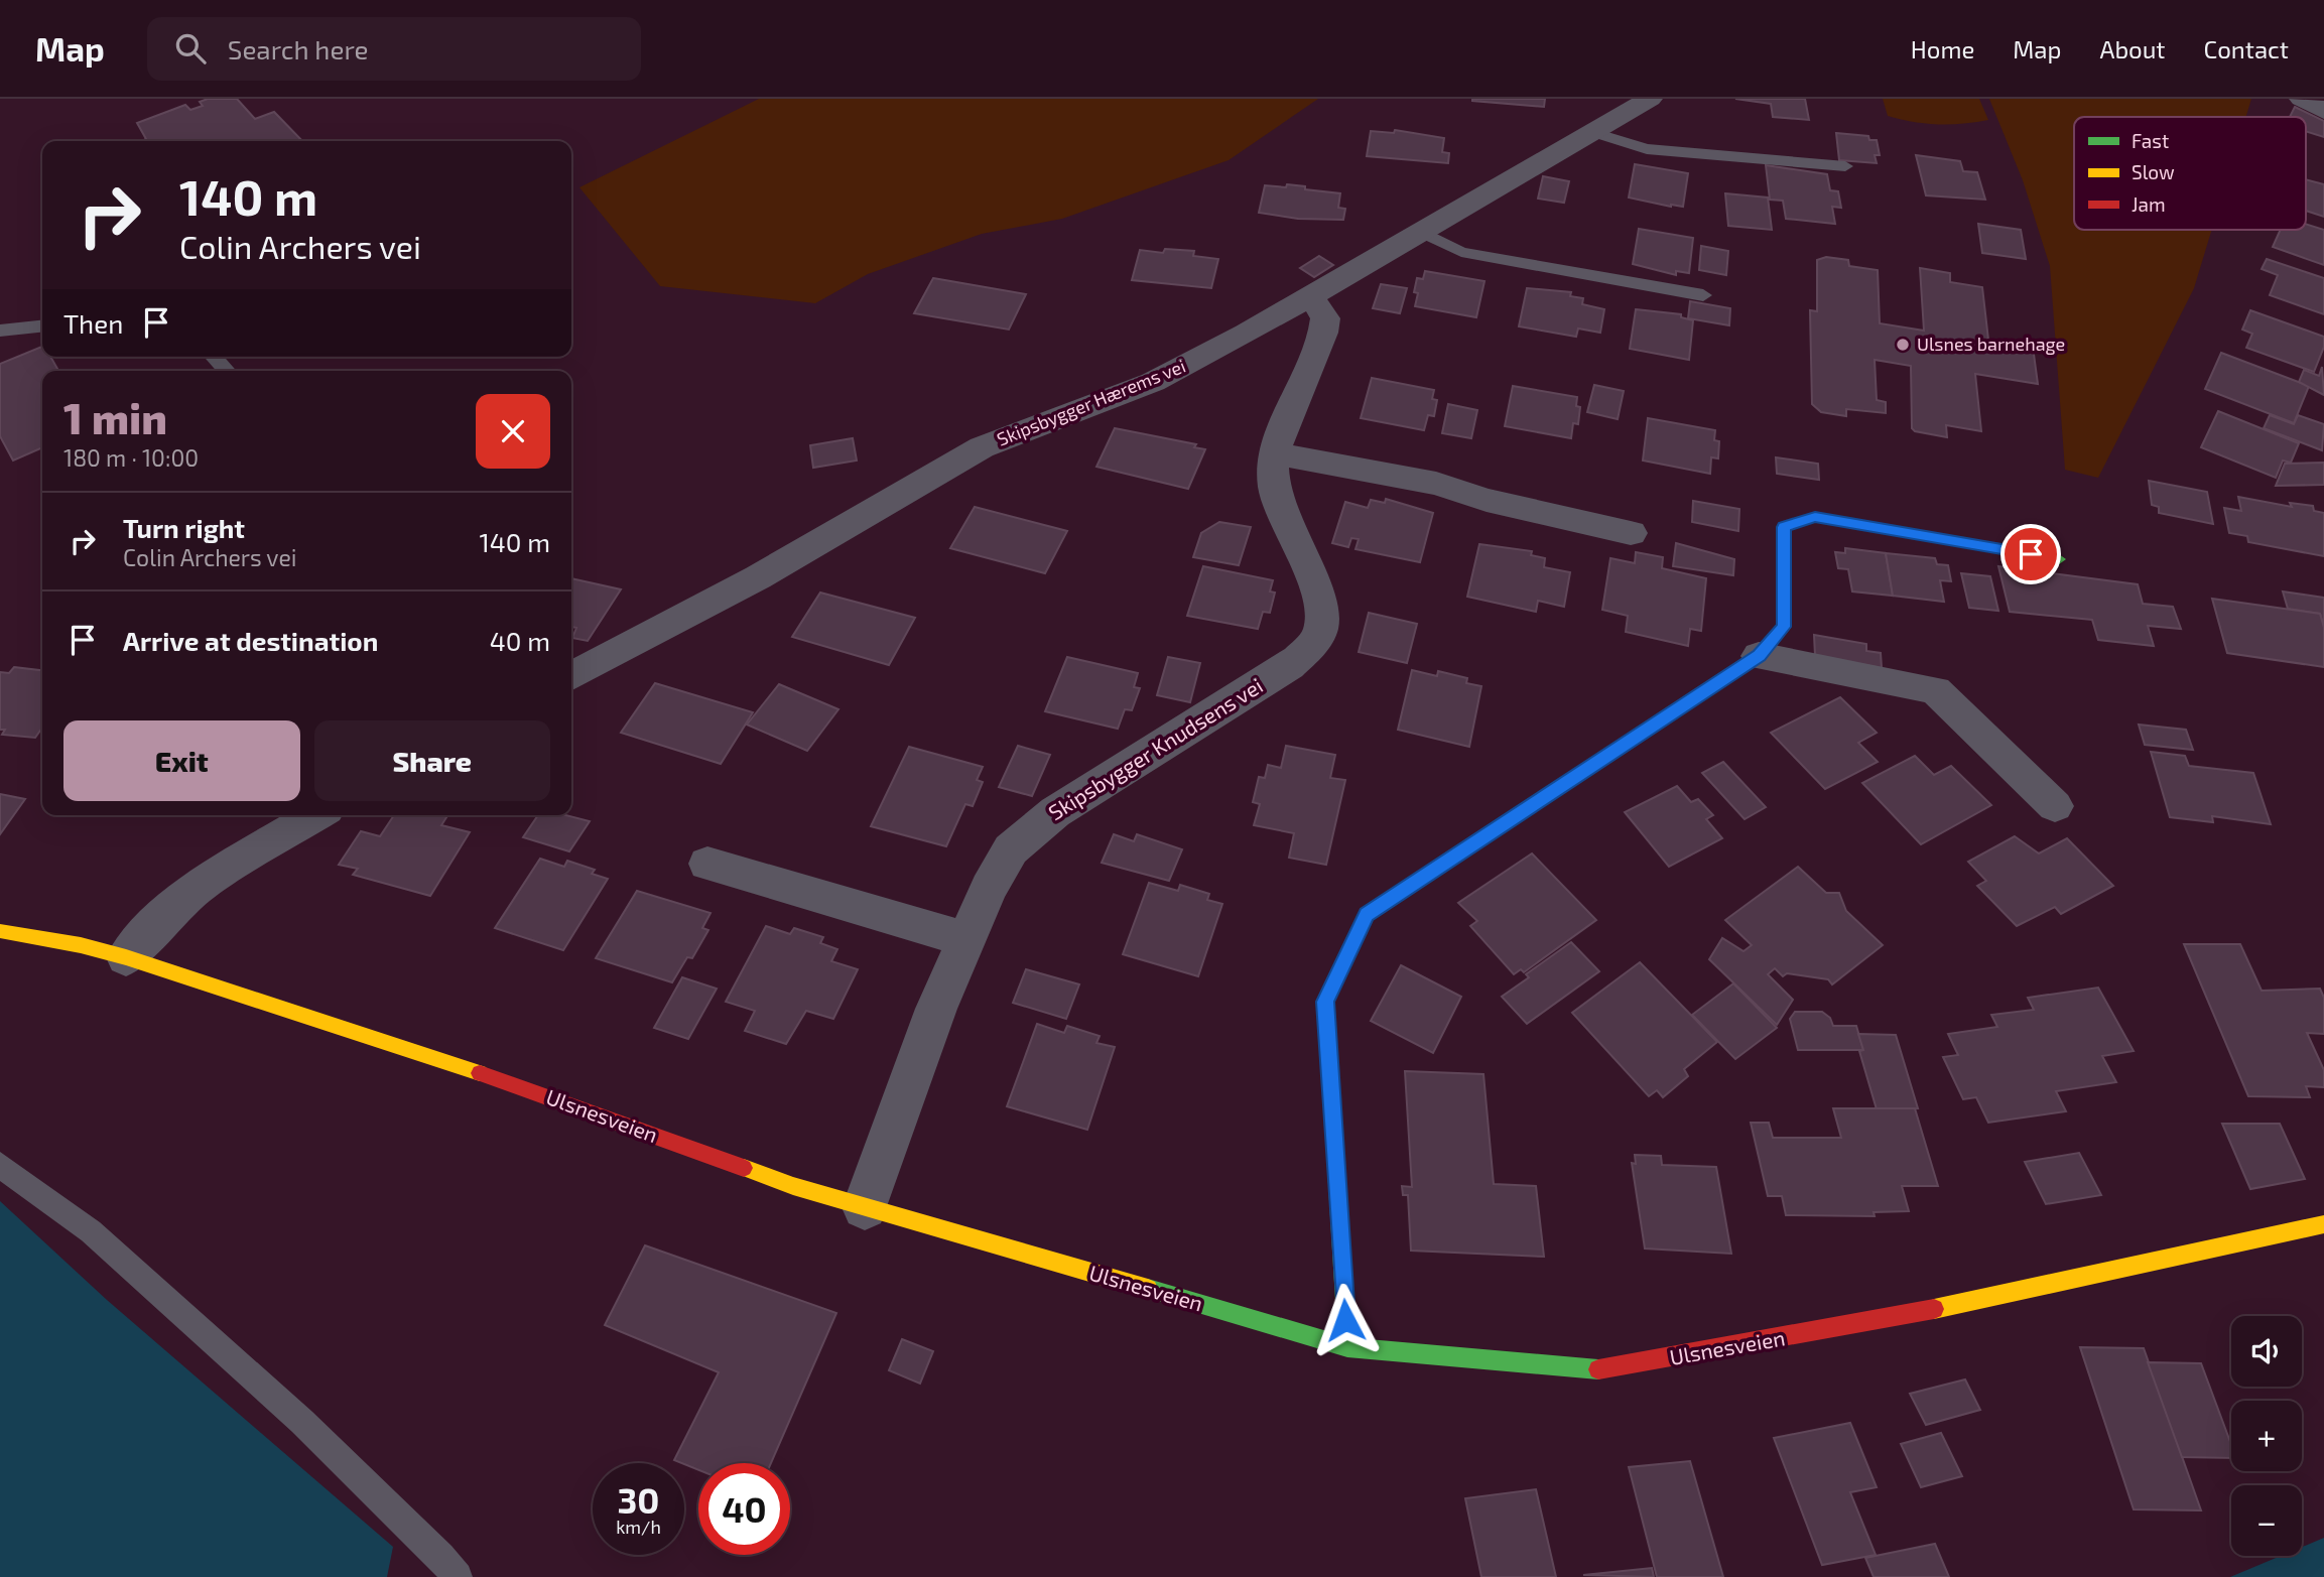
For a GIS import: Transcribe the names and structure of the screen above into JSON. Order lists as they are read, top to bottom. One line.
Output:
{"streets":{"street":["Skipsbygger Hærems vei","Skipsbygger Knudsens vei","Ulsnesveien"]},"crossings":[["Skipsbygger Hærems vei","Skipsbygger Knudsens vei"],["Skipsbygger Knudsens vei","Ulsnesveien"]],"places":["Ulsnes barnehage"],"legend":["Fast","Slow","Jam"],"page":{"header":"Map","search":"Search here","nav":["Home","Map","About","Contact"],"turn":["140 m","Colin Archers vei"],"then":"Then","heading":["1 min","180 m · 10:00"],"list":[{"name":"Turn right","note":"Colin Archers vei","value":"140 m"},{"name":"Arrive at destination","value":"40 m"}],"buttons":["Exit","Share"],"map_buttons":["+","−"],"speed":"30 km/h","limit":"40"}}
